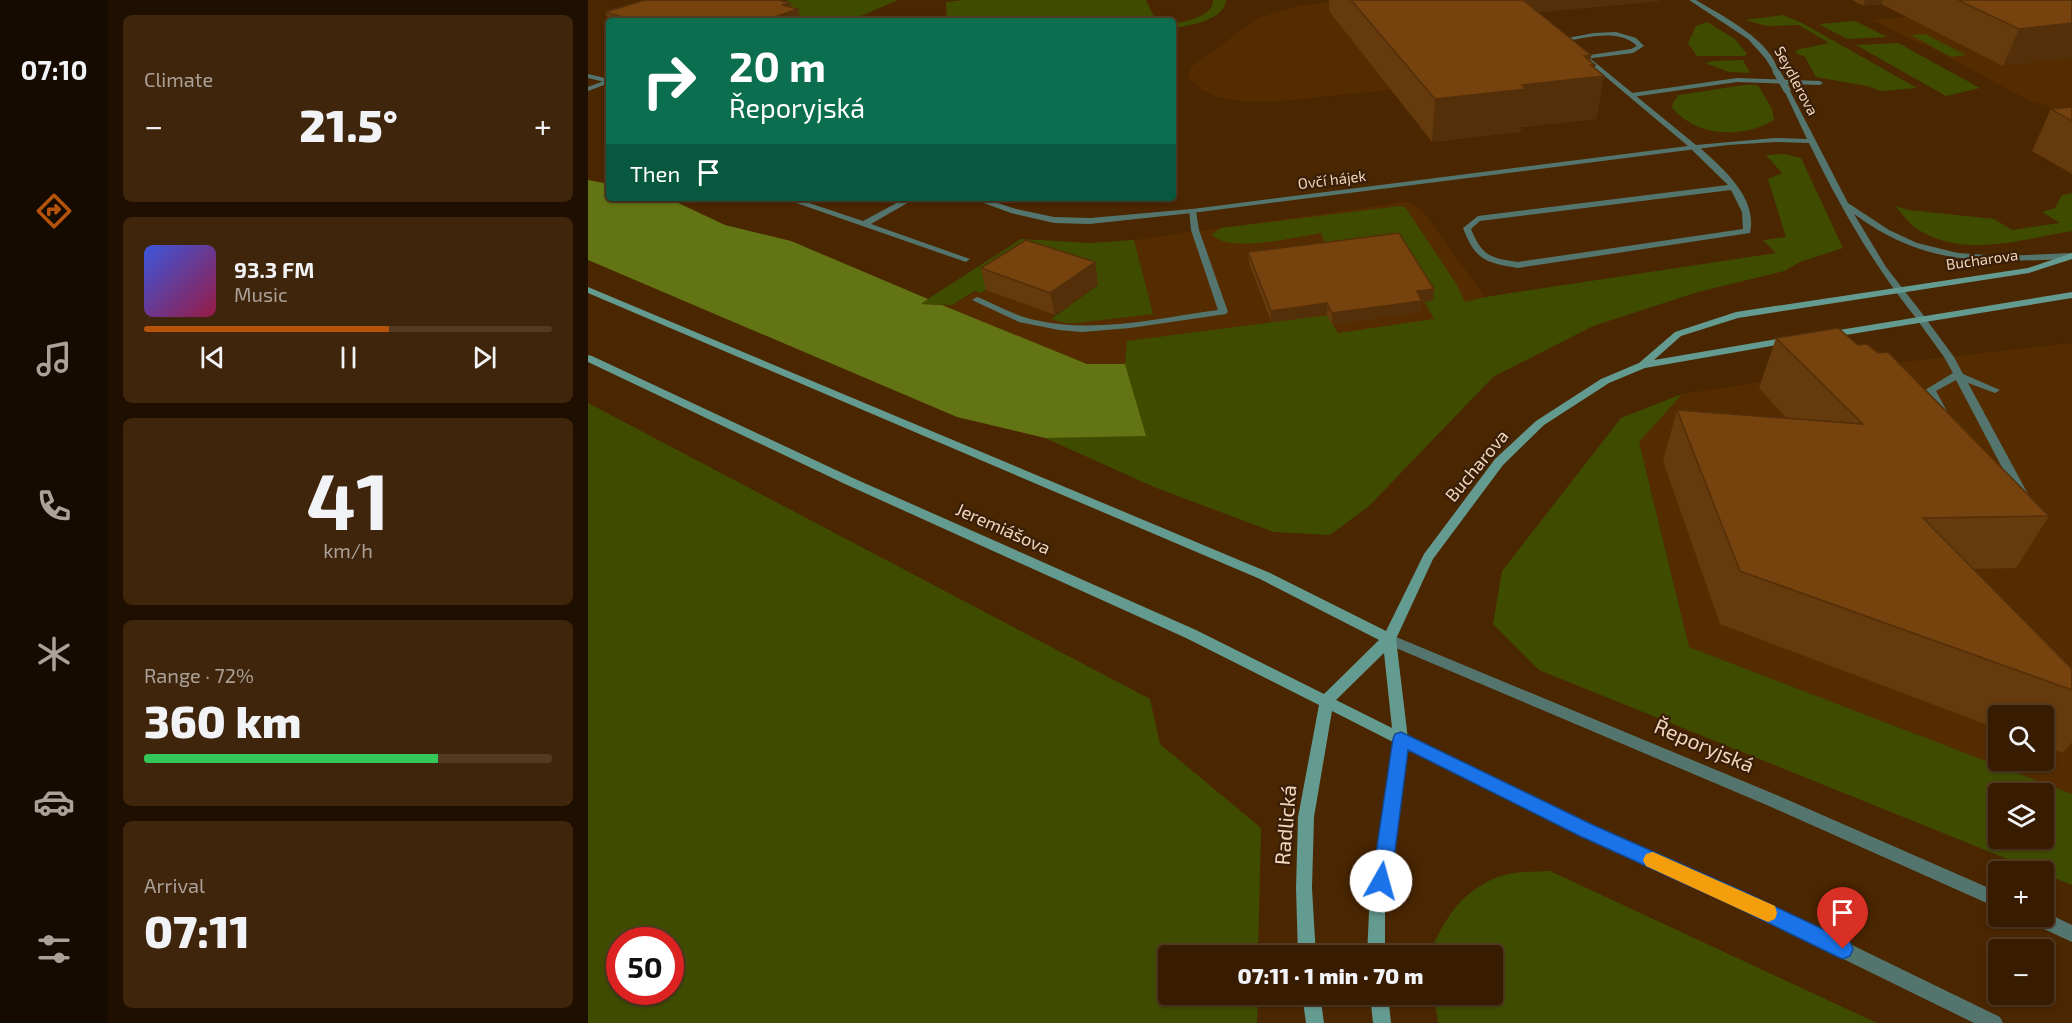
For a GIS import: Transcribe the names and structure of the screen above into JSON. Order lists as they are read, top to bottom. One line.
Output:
{"streets":{"main road":["Bucharova","Jeremiášova","Radlická"],"street":["Seydlerova","Ovčí hájek","Řeporyjská"]},"crossings":[["Seydlerova","Ovčí hájek"],["Seydlerova","Bucharova"],["Bucharova","Řeporyjská"],["Jeremiášova","Radlická"]],"page":{"tabs":"07:10","tile":["Climate",["41","km/h"],["Range · 72%","360 km"],["Arrival","07:11"]],"turn":["20 m","Řeporyjská"],"heat":["−","21.5°","+"],"then":"Then","song":["93.3 FM","Music"],"map_buttons":["+","−"],"limit":"50","trip":"07:11 · 1 min · 70 m"}}
